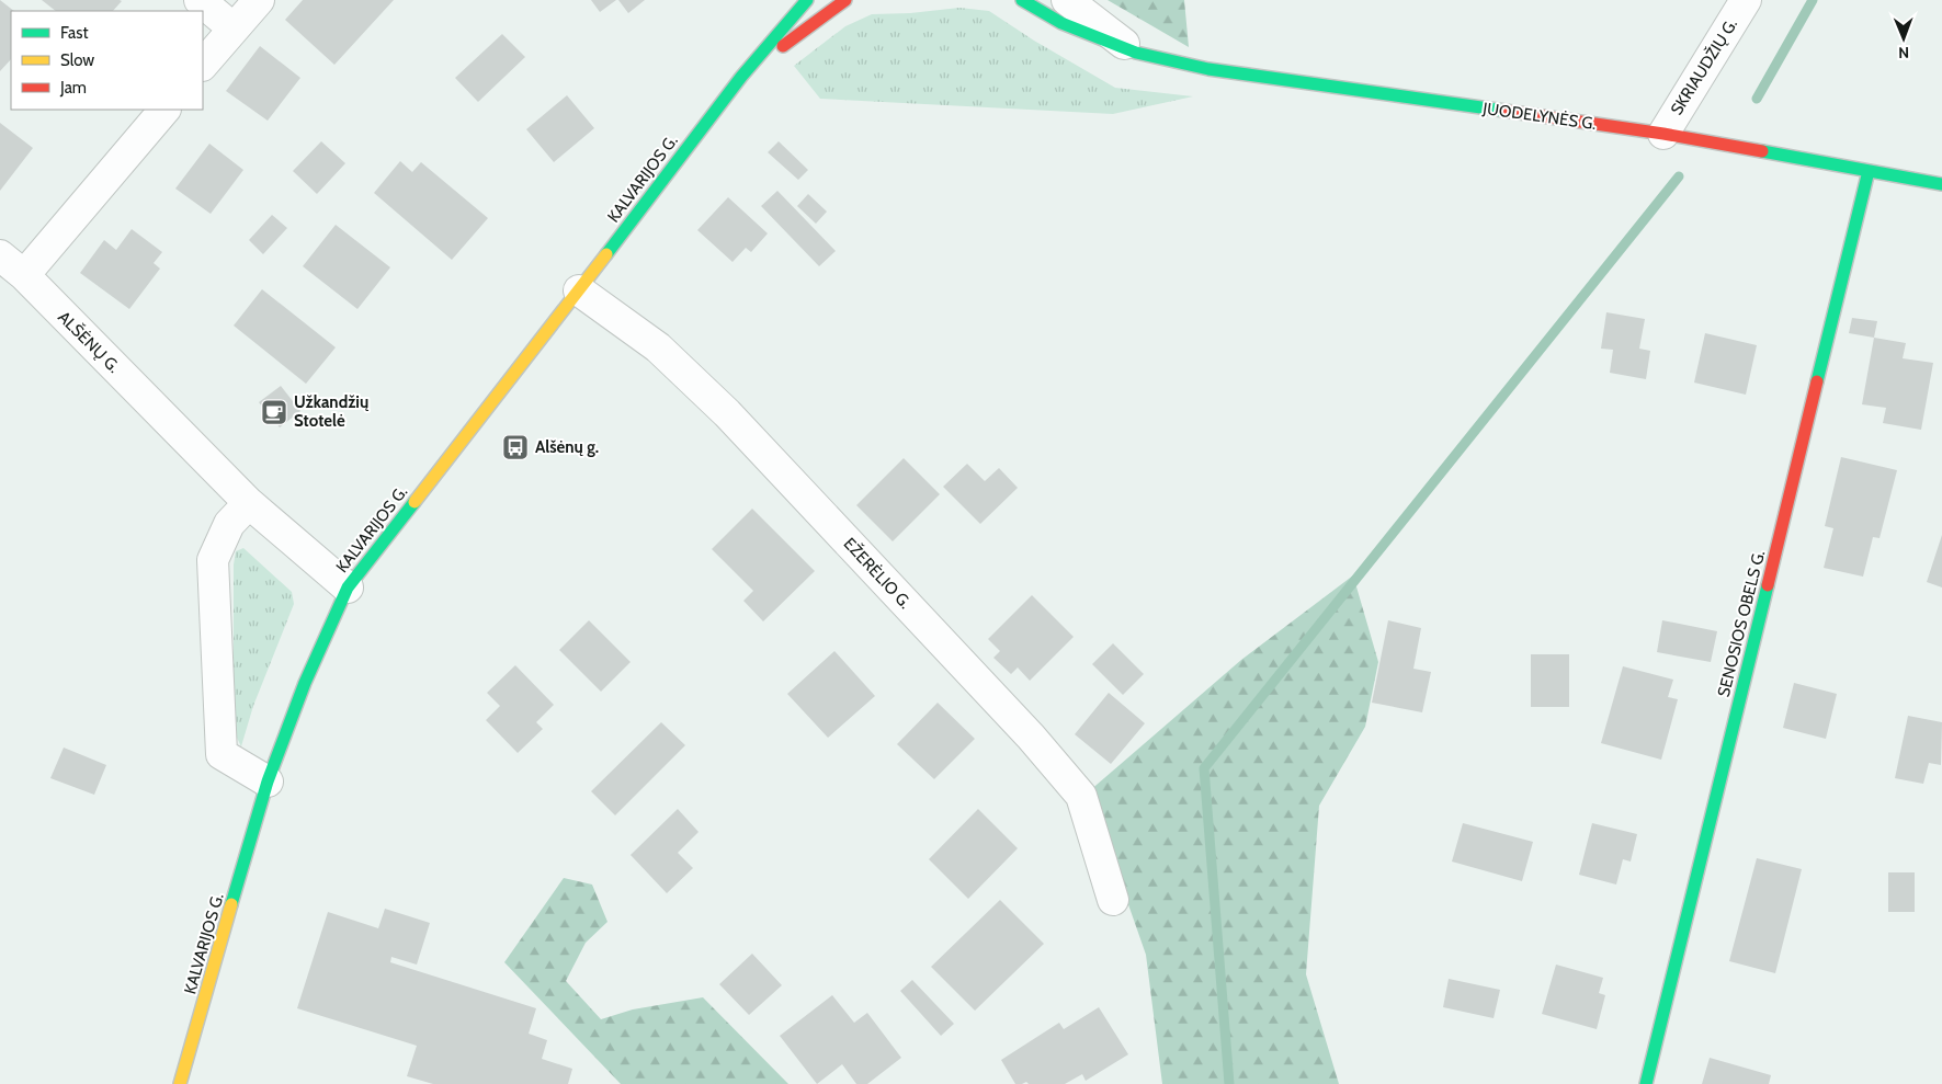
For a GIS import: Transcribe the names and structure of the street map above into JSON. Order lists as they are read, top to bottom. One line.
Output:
{"streets":{"street":["SKRIAUDŽIŲ G.","JUODELYNĖS G.","KALVARIJOS G.","ALŠĖNŲ G.","EŽERĖLIO G.","SENOSIOS OBELS G."]},"crossings":[["SKRIAUDŽIŲ G.","JUODELYNĖS G."],["JUODELYNĖS G.","SENOSIOS OBELS G."],["KALVARIJOS G.","ALŠĖNŲ G."],["KALVARIJOS G.","EŽERĖLIO G."]],"places":{"cafe":["Užkandžių Stotelė"],"bus stop":["Alšėnų g."]},"legend":["Fast","Slow","Jam"],"north":"bottom"}
